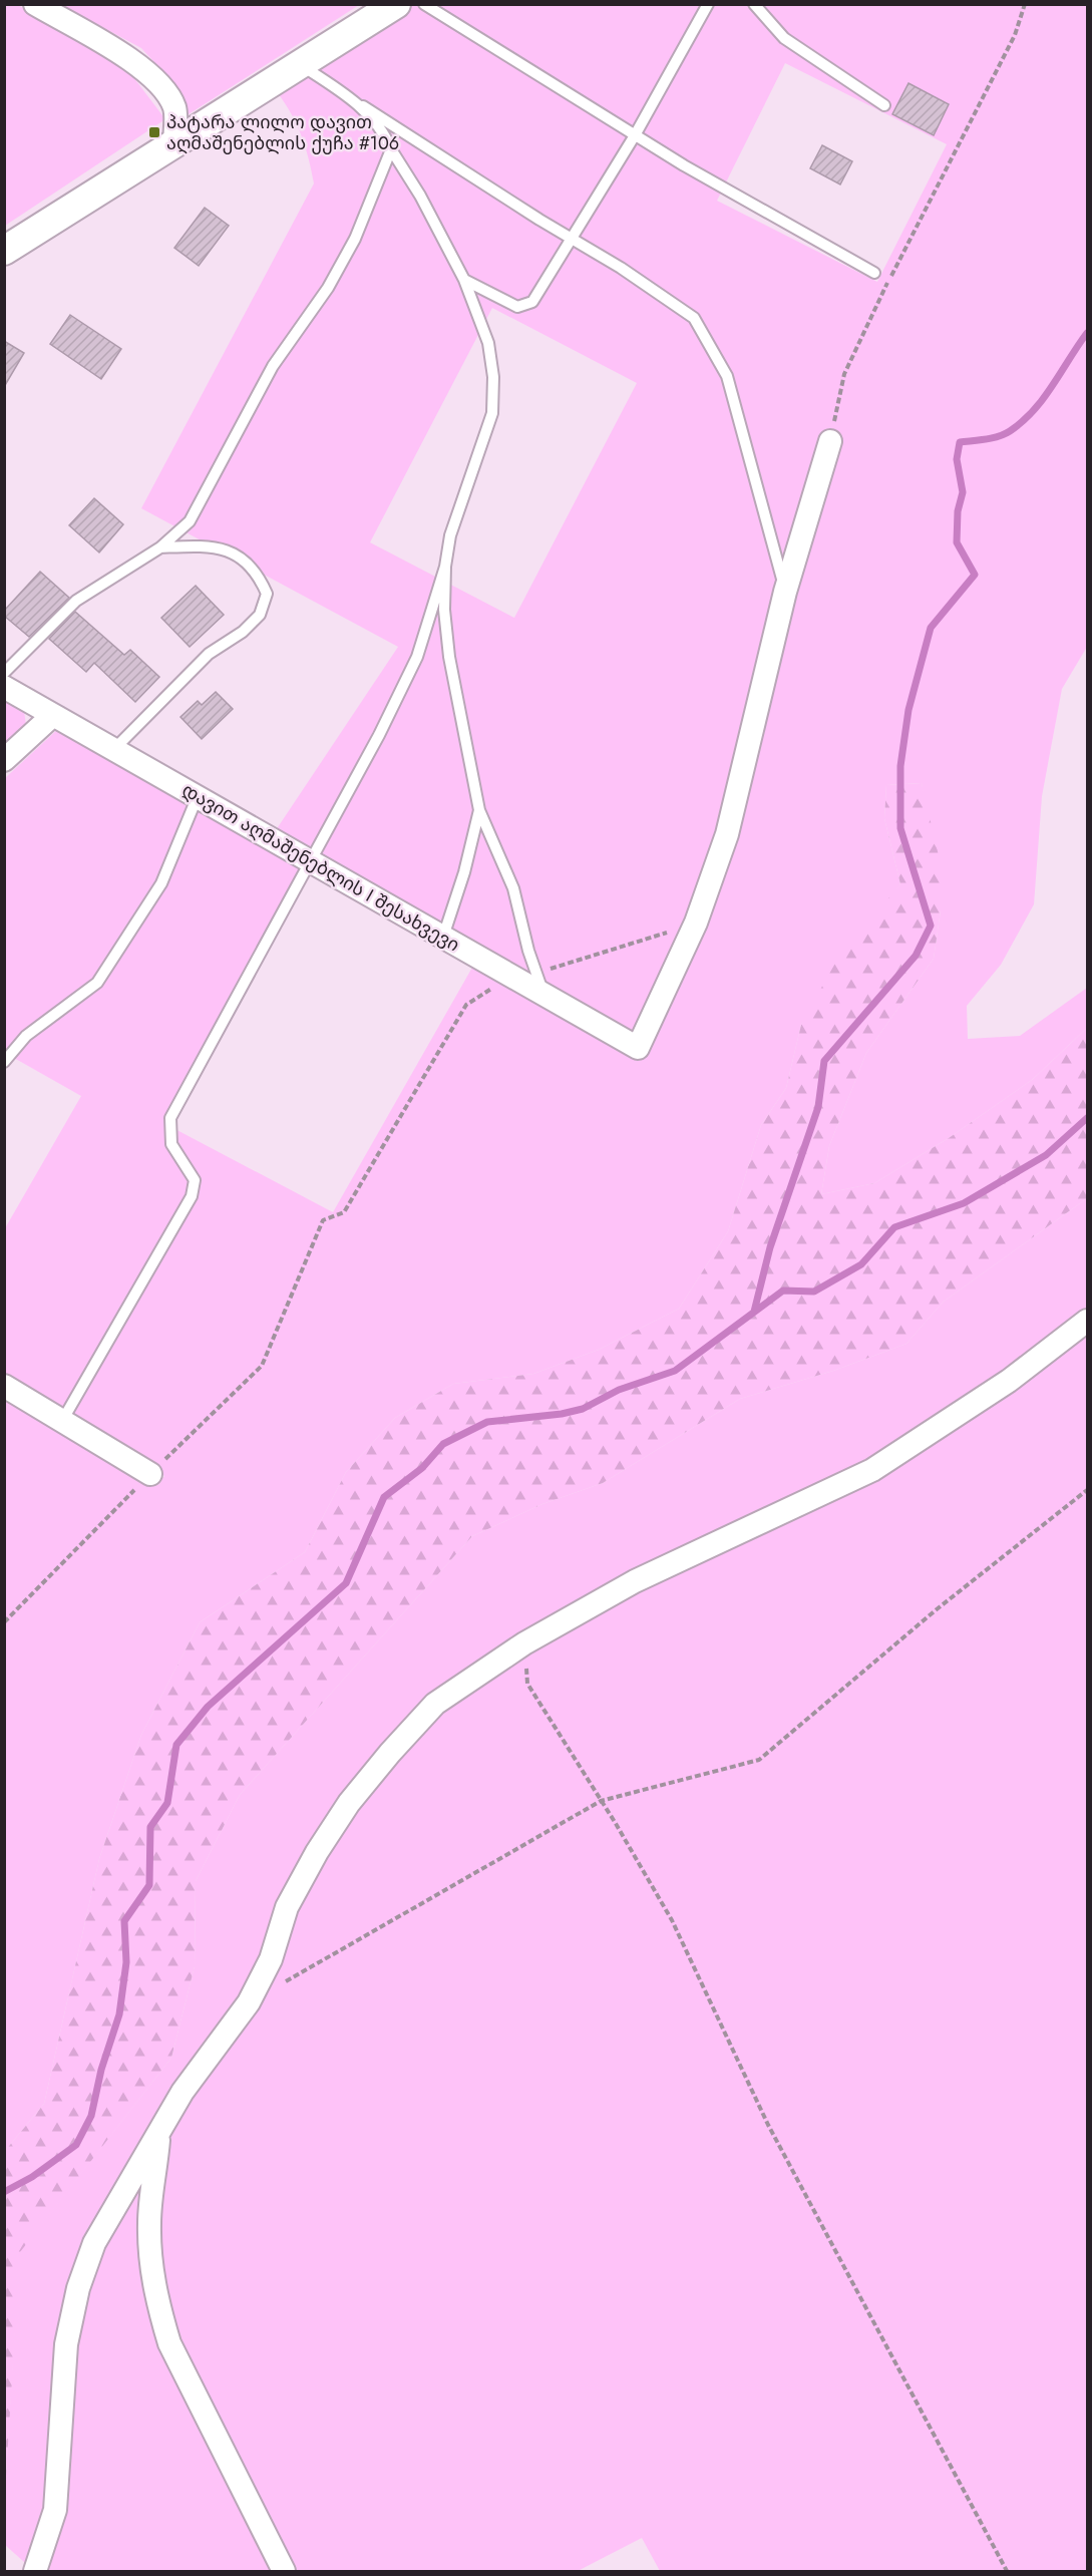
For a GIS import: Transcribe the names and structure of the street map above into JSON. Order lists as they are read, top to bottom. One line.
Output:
{"streets":{"street":["დავით აღმაშენებლის I შესახვევი"]},"places":{"transit":["პატარა ლილო დავით აღმაშენებლის ქუჩა #106"]}}
